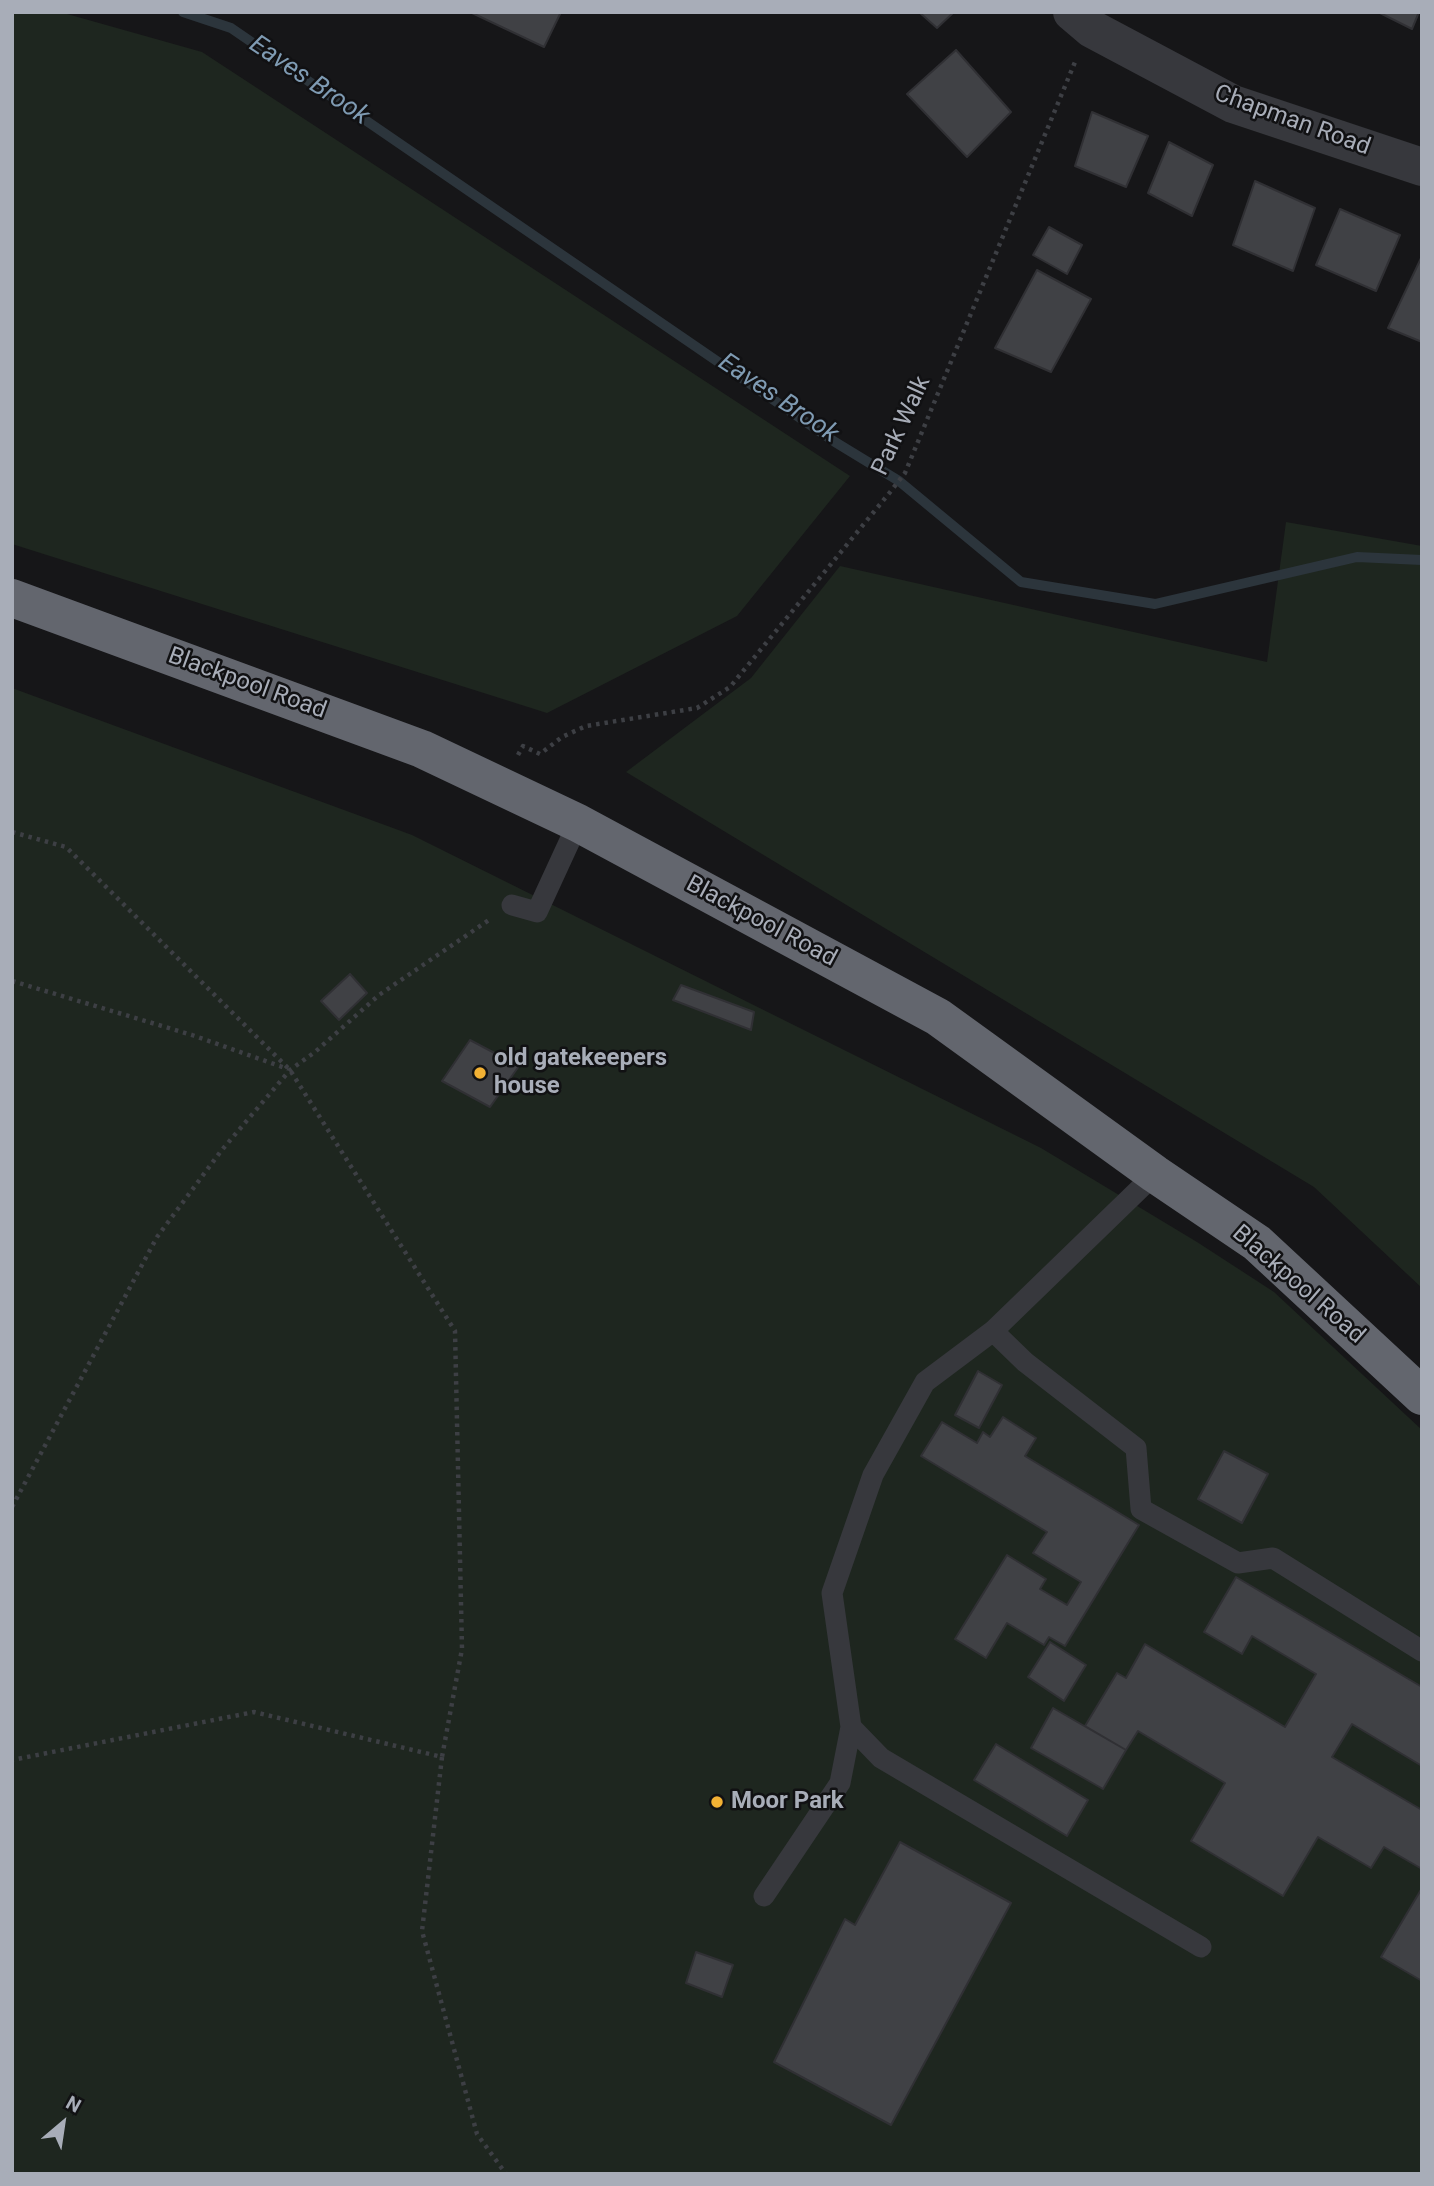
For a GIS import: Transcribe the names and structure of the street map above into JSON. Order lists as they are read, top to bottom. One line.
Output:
{"streets":{"highway":["Blackpool Road"],"street":["Chapman Road"],"path":["Park Walk"]},"crossings":[["Chapman Road","Park Walk"]],"water":["Eaves Brook"],"places":["old gatekeepers house","Moor Park"],"north":"top right"}
